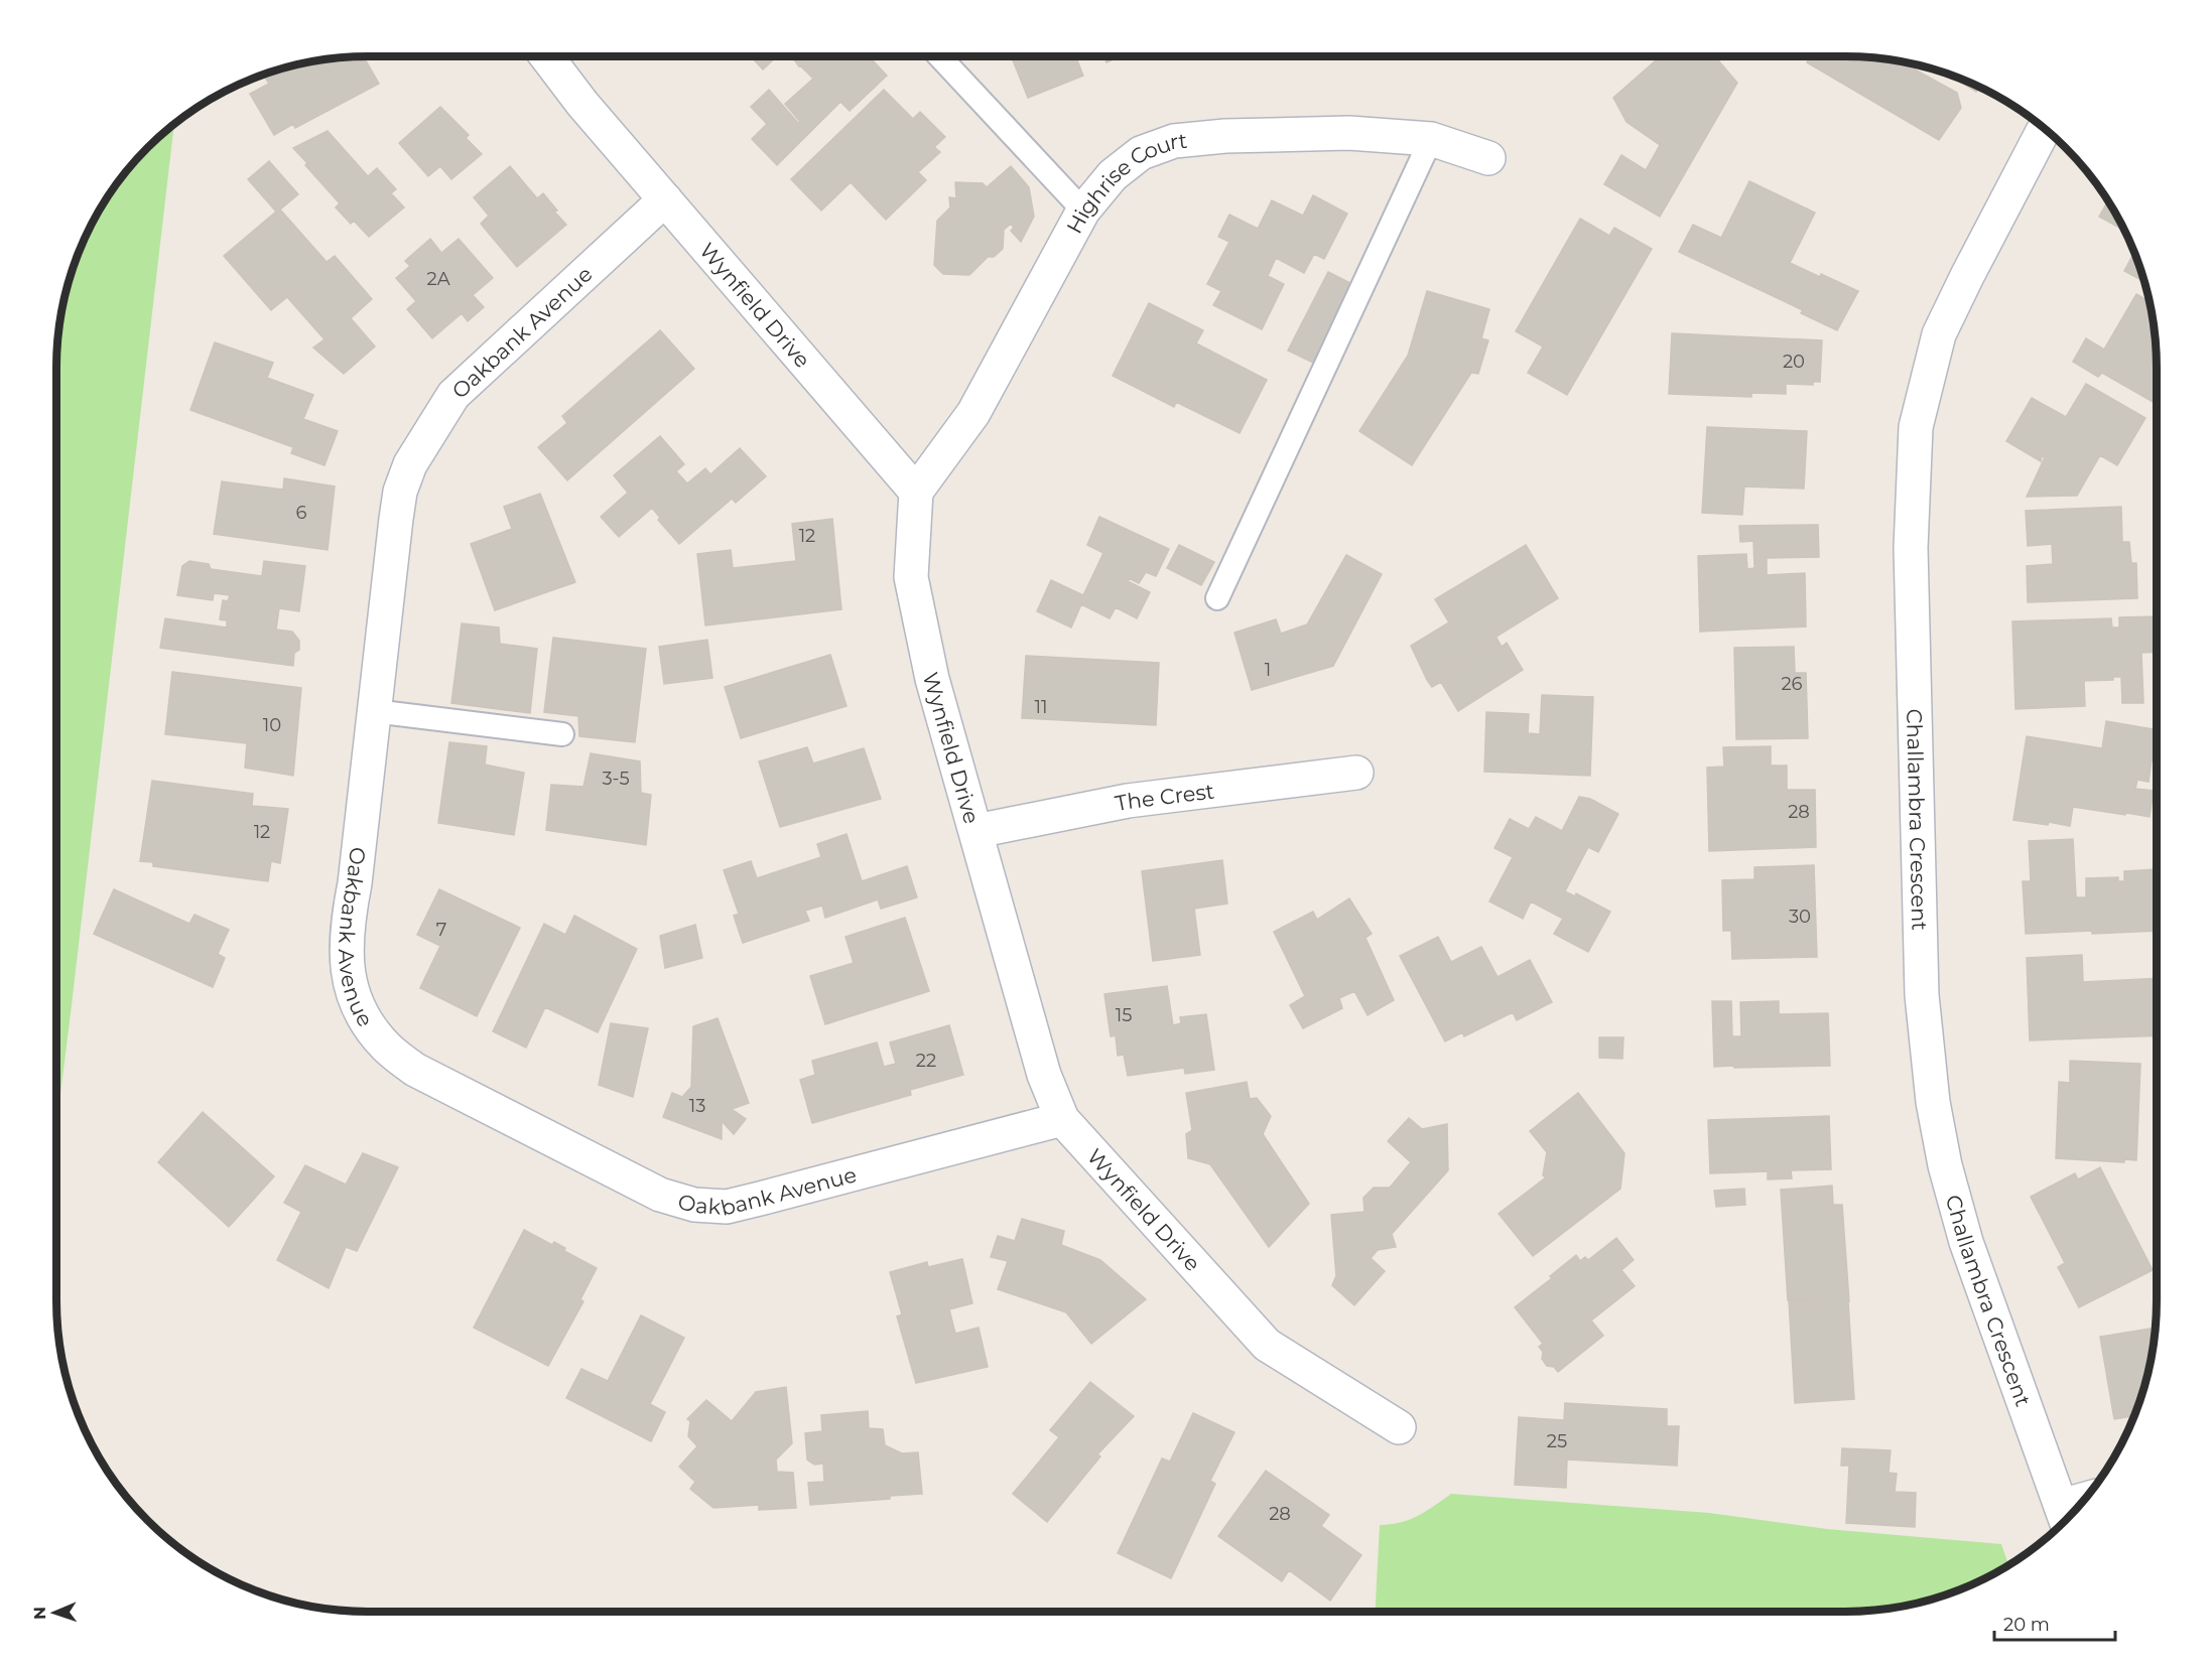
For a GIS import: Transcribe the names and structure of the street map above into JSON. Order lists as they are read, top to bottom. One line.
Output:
{"streets":{"street":["Highrise Court","Wynfield Drive","Oakbank Avenue","The Crest","Challambra Crescent"]},"crossings":[["Highrise Court","Wynfield Drive"],["Wynfield Drive","Oakbank Avenue"],["Wynfield Drive","The Crest"]],"house_numbers":["2A","20","6","12","1","26","11","10","3-5","28","12","30","7","15","22","13","25","28"],"scale_bar":"20 m","north":"left"}
